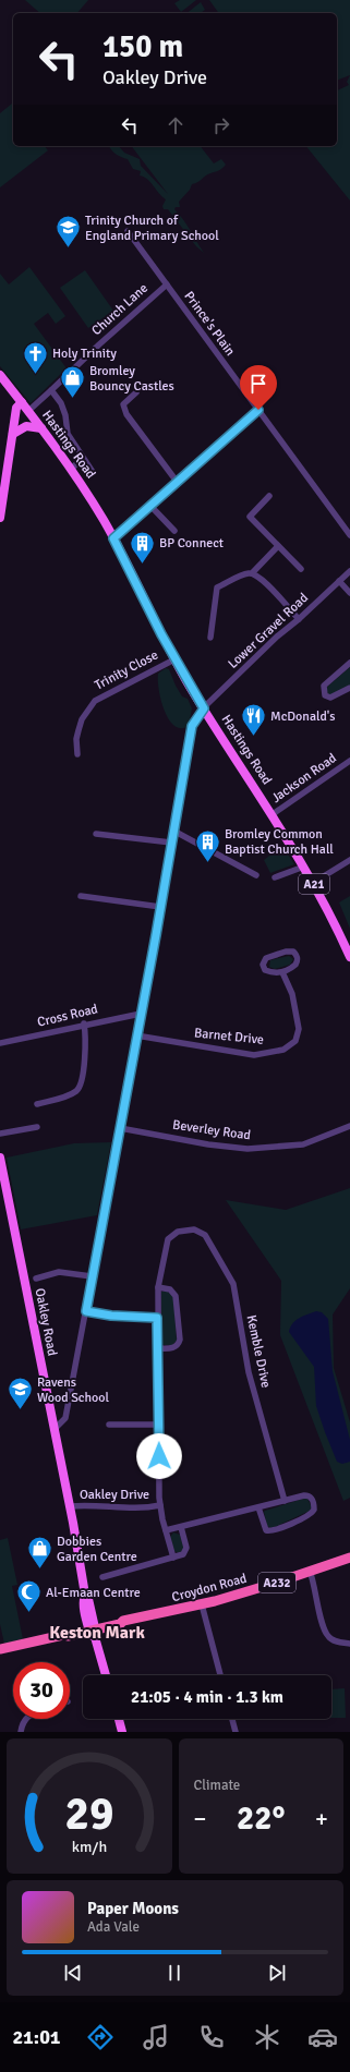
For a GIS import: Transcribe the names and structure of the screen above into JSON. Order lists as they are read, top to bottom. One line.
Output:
{"streets":{"highway":["A232","Croydon Road"],"main road":["Hastings Road","A21","Oakley Road"],"street":["Church Lane","Prince's Plain","Lower Gravel Road","Trinity Close","Jackson Road","Cross Road","Barnet Drive","Beverley Road","Kemble Drive","Oakley Drive"]},"crossings":[["Church Lane","Prince's Plain"],["Church Lane","Hastings Road"],["Hastings Road","Lower Gravel Road"],["Hastings Road","Trinity Close"],["Hastings Road","Jackson Road"],["Hastings Road","A21"],["Lower Gravel Road","Cross Road"],["Lower Gravel Road","Barnet Drive"],["Lower Gravel Road","Beverley Road"],["Lower Gravel Road","Oakley Road"],["Oakley Road","Oakley Drive"],["Oakley Road","Croydon Road"],["Kemble Drive","Oakley Drive"]],"districts":["Keston Mark"],"places":{"school or university":["Trinity Church of England Primary School","Ravens Wood School"],"church":["Holy Trinity"],"shop":["Bromley Bouncy Castles","Dobbies Garden Centre"],"building":["BP Connect","Bromley Common Baptist Church Hall"],"restaurant":["McDonald's"],"mosque":["Al-Emaan Centre"]},"page":{"turn":["150 m","Oakley Drive"],"limit":"30","trip":"21:05 · 4 min · 1.3 km","tile":"Climate","heat":["−","22°","+"],"song":["Paper Moons","Ada Vale"],"tabs":"21:01","gauge":["29","km/h"]}}
